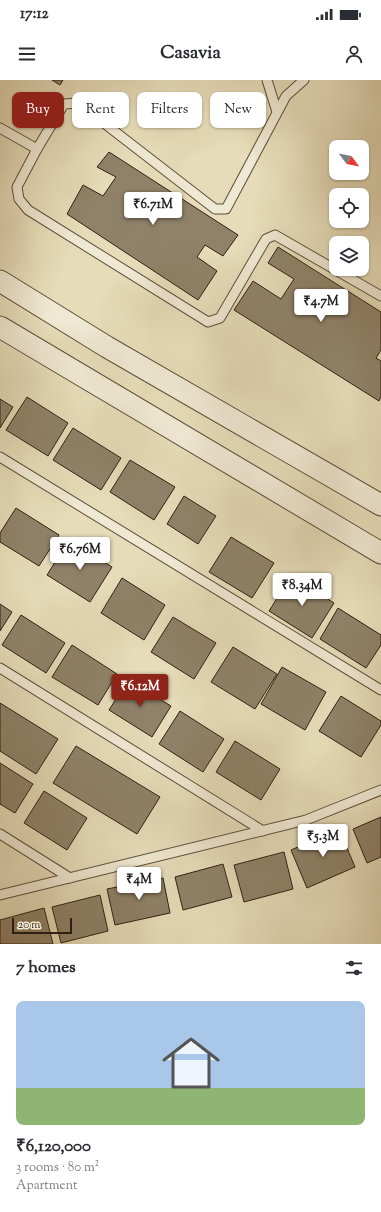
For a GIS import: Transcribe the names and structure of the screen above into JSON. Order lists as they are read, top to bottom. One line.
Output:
{"scale_bar":"20 m","north":"bottom right","page":{"status":"17:12","header":"Casavia","chip":["Buy","Rent","Filters","New"],"price":["₹6.71M","₹4.7M","₹6.76M","₹8.34M","₹6.12M","₹5.3M","₹4M"],"scale":"20 m","heading":"7 homes","list":[{"name":"₹6,120,000","note":"3 rooms · 80 m² · Apartment"}]}}
